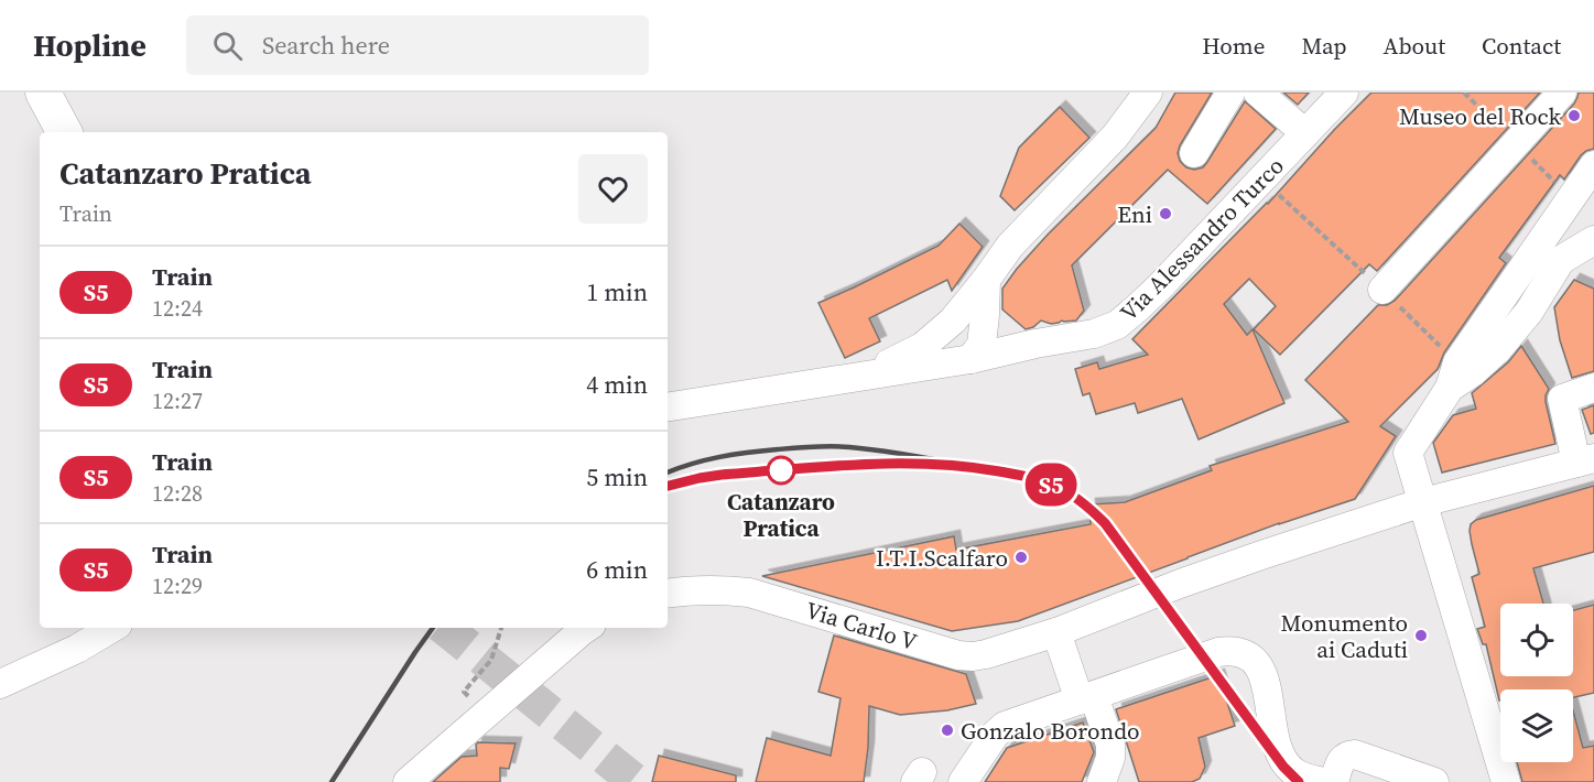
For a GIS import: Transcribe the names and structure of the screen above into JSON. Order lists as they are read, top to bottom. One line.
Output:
{"streets":{"street":["Via Alessandro Turco","Via Carlo V"]},"places":["Museo del Rock","Eni","Catanzaro Pratica","I.T.I.Scalfaro","Monumento ai Caduti","Gonzalo Borondo"],"page":{"header":"Hopline","search":"Search here","nav":["Home","Map","About","Contact"],"on_map":"S5","heading":["Catanzaro Pratica","Train"],"list":[{"mark":"S5","name":"Train","note":"12:24","value":"1 min"},{"mark":"S5","name":"Train","note":"12:27","value":"4 min"},{"mark":"S5","name":"Train","note":"12:28","value":"5 min"},{"mark":"S5","name":"Train","note":"12:29","value":"6 min"}]}}
